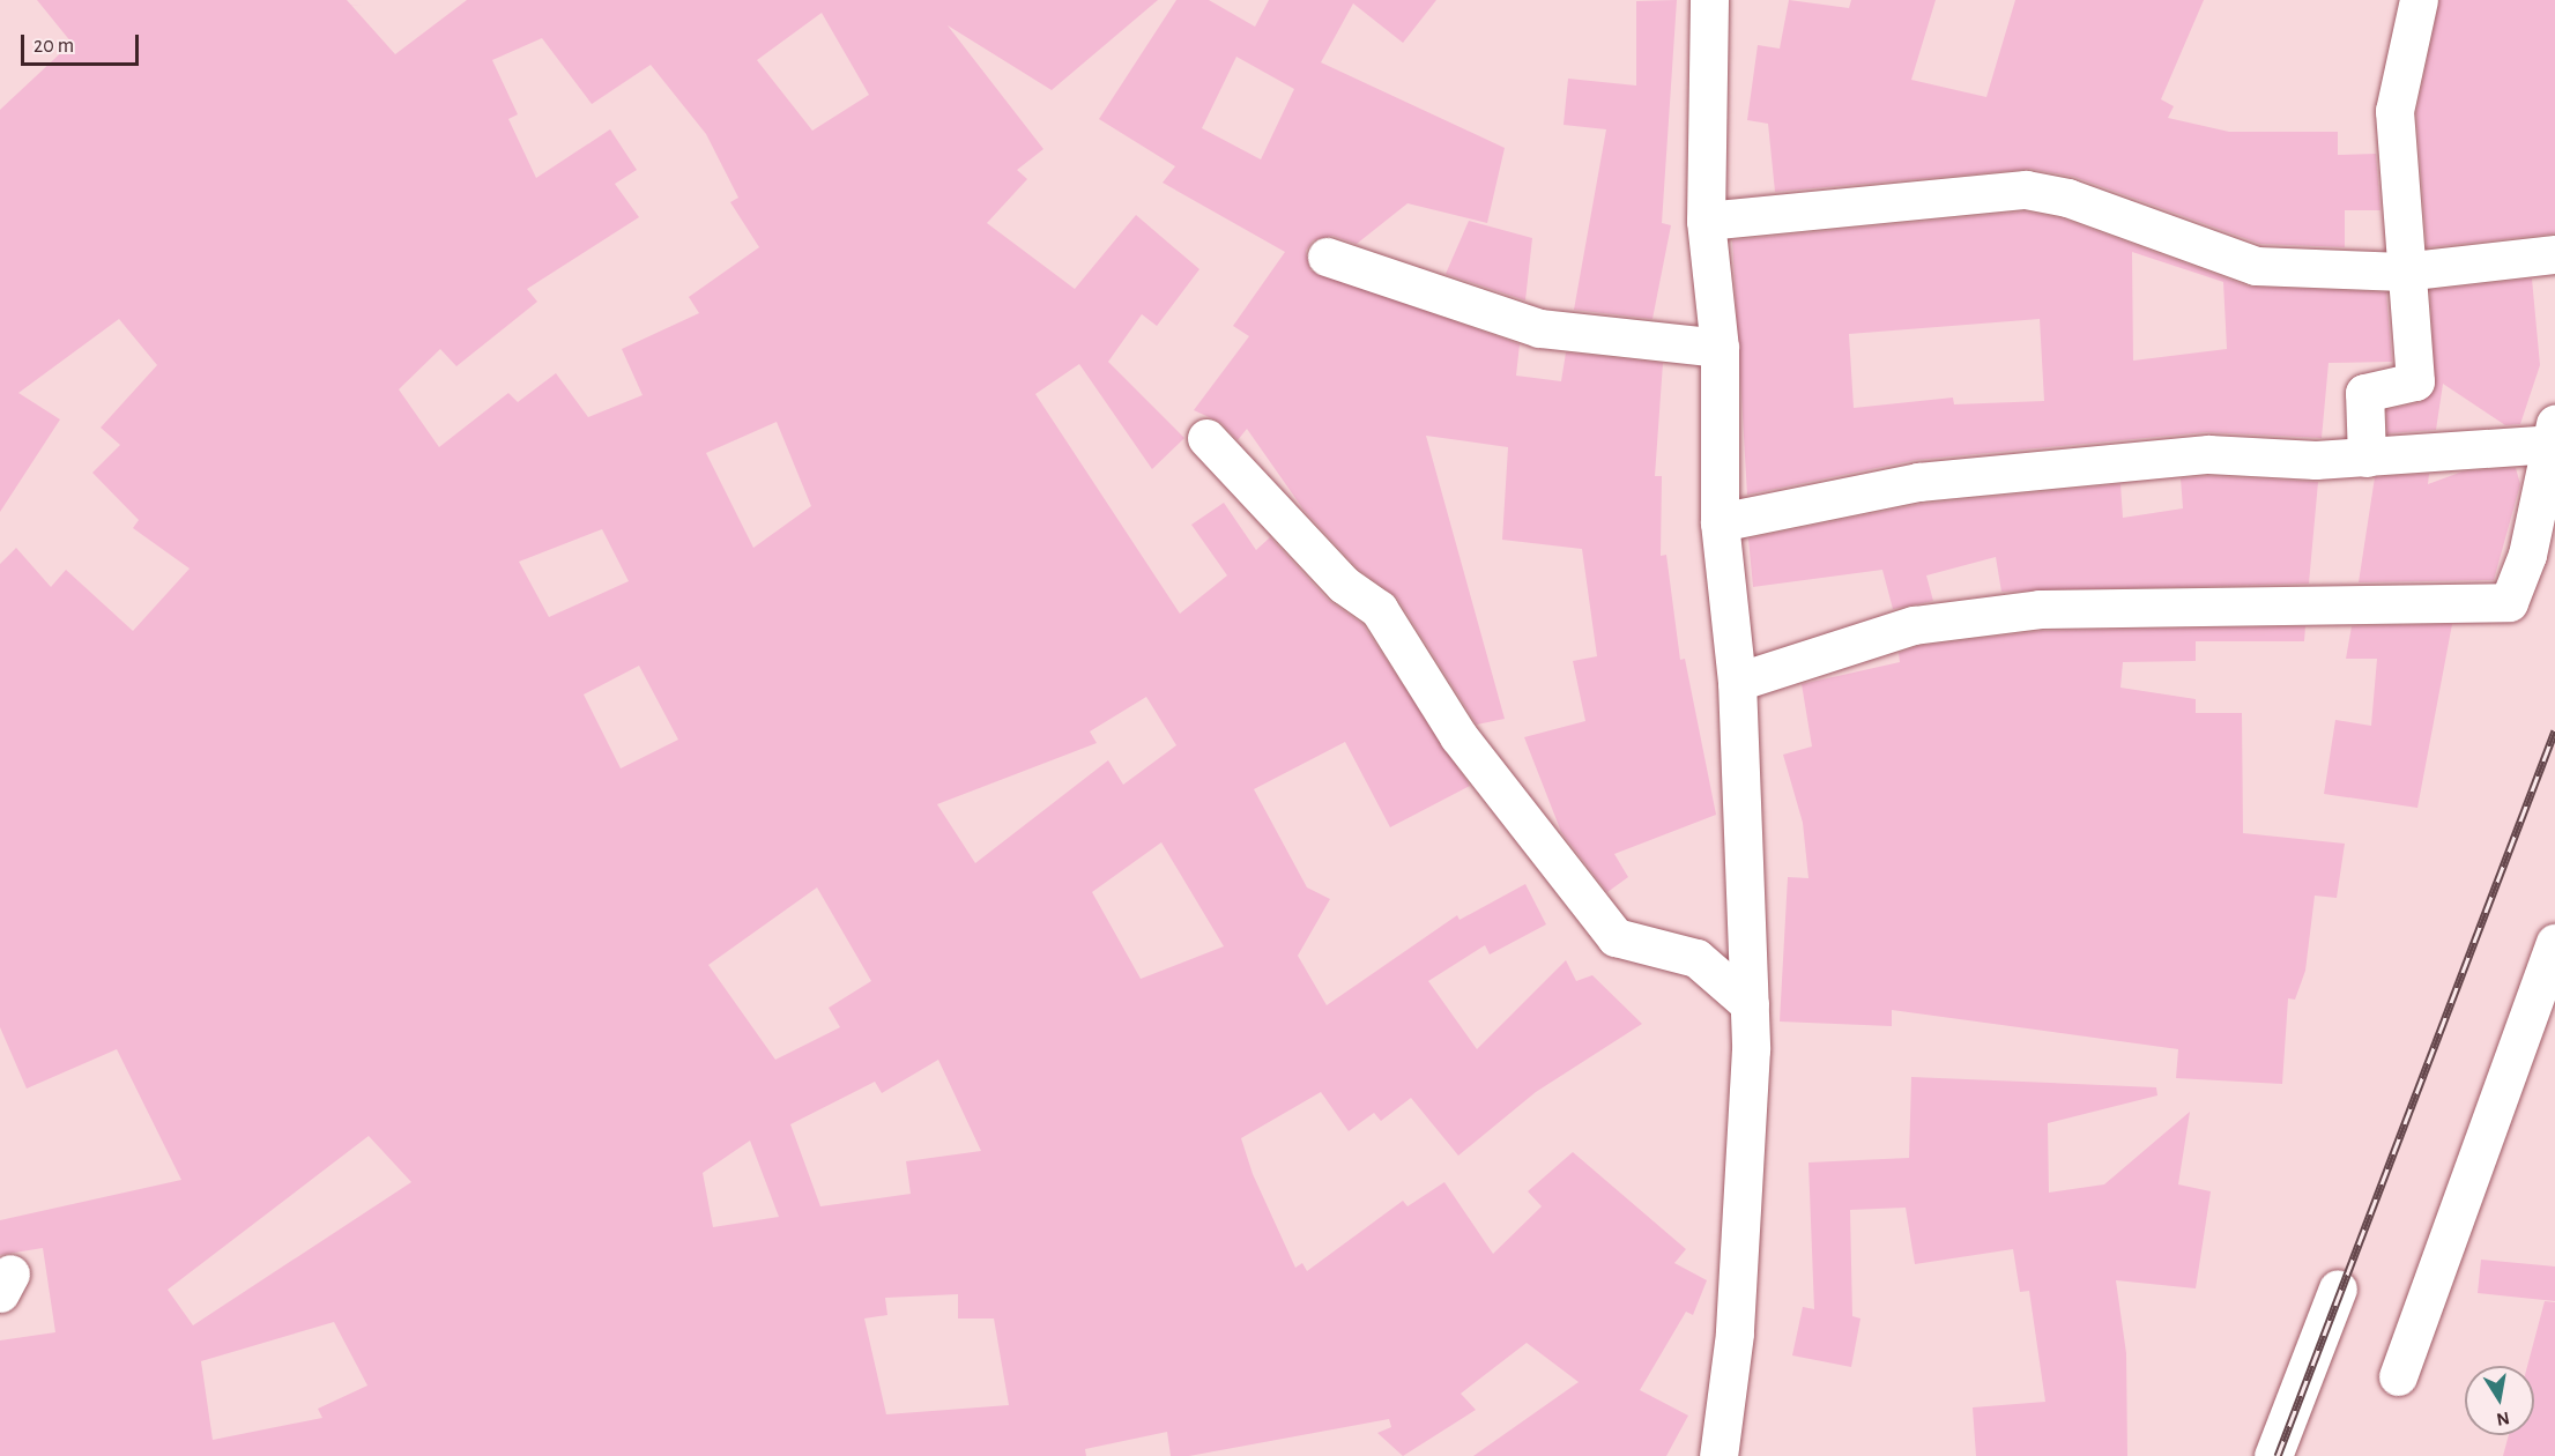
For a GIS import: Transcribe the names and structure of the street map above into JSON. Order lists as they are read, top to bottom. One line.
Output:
{"scale_bar":"20 m","north":"bottom"}
